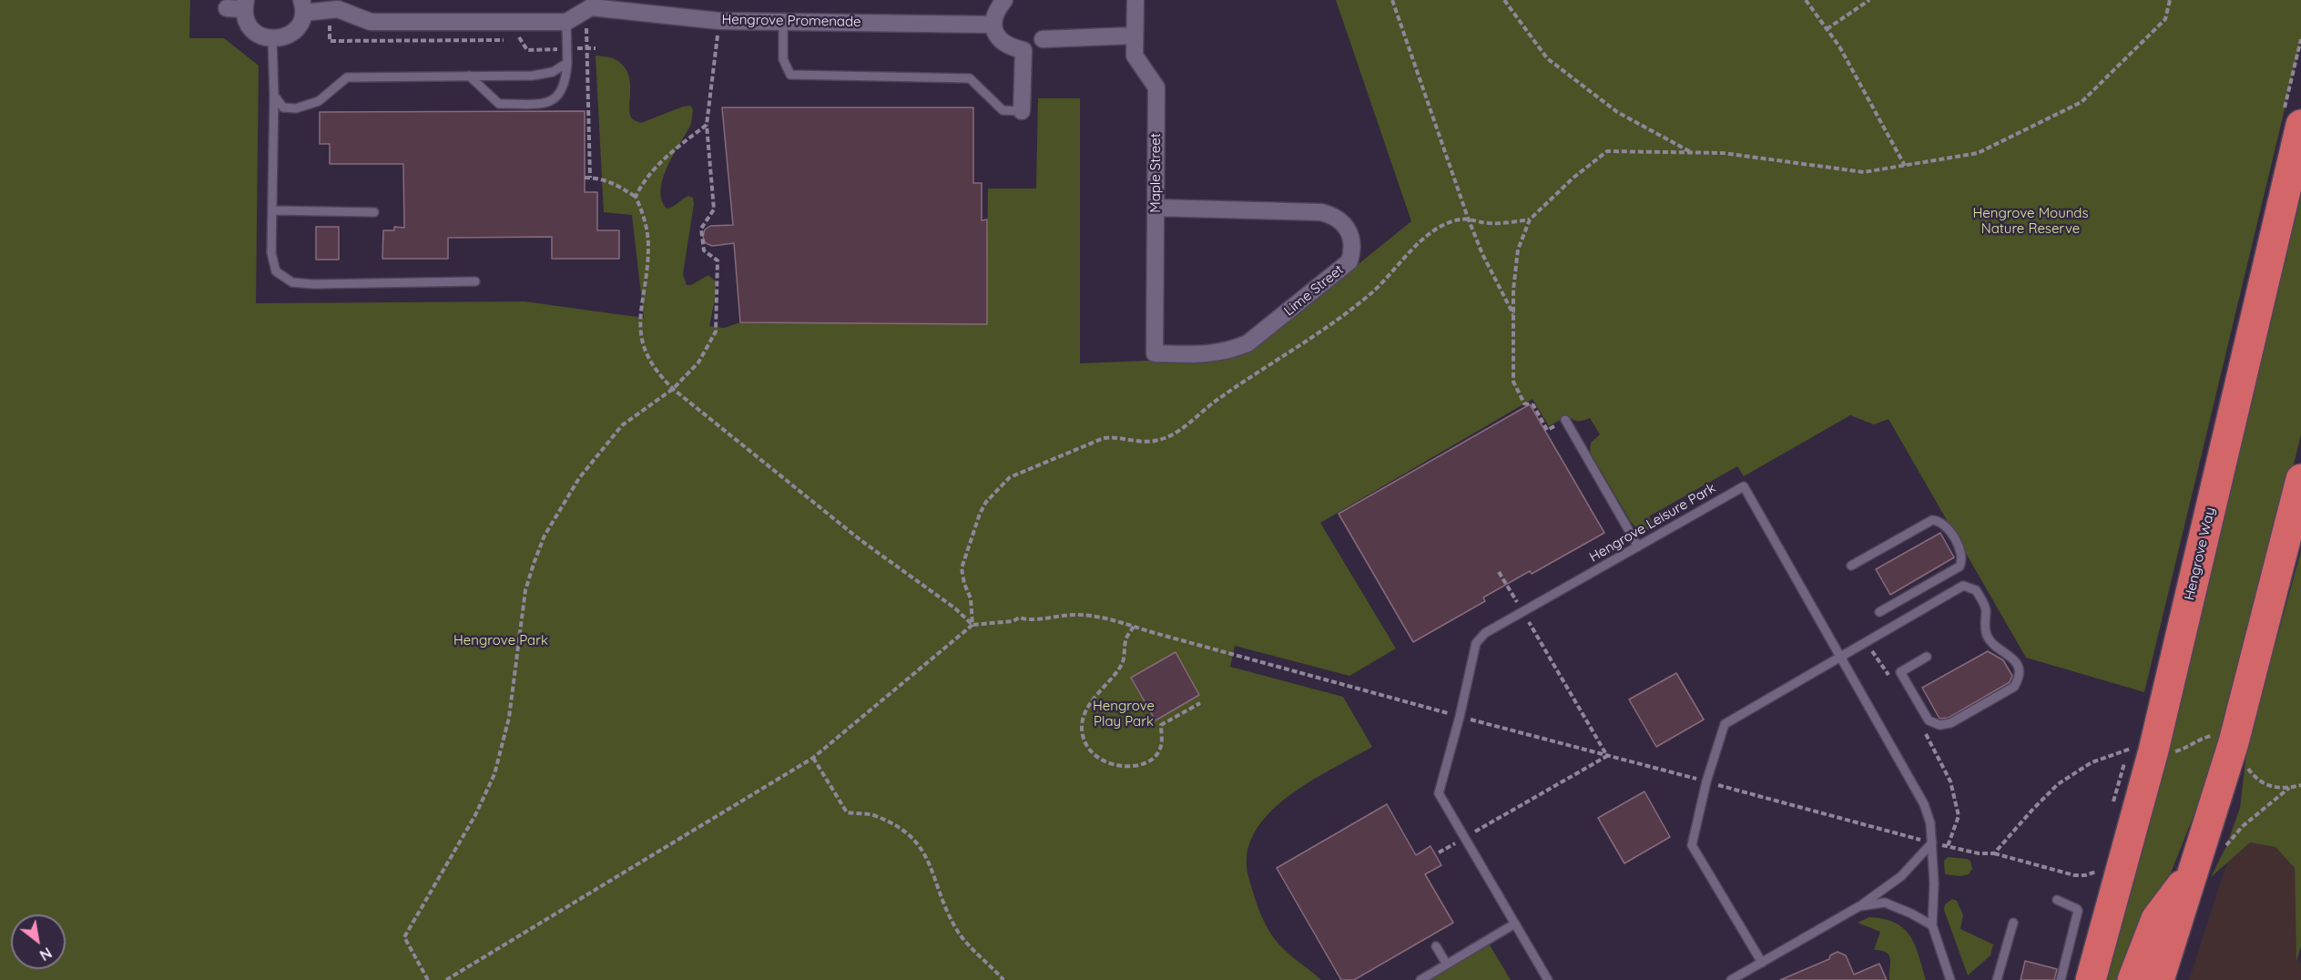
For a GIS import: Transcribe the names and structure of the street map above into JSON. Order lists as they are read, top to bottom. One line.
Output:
{"streets":{"highway":["Hengrove Way"],"street":["Hengrove Promenade","Maple Street","Lime Street"],"lane":["Hengrove Leisure Park"]},"crossings":[["Maple Street","Lime Street"]],"parks":["Hengrove Mounds Nature Reserve","Hengrove Park","Hengrove Play Park"],"north":"bottom right"}
